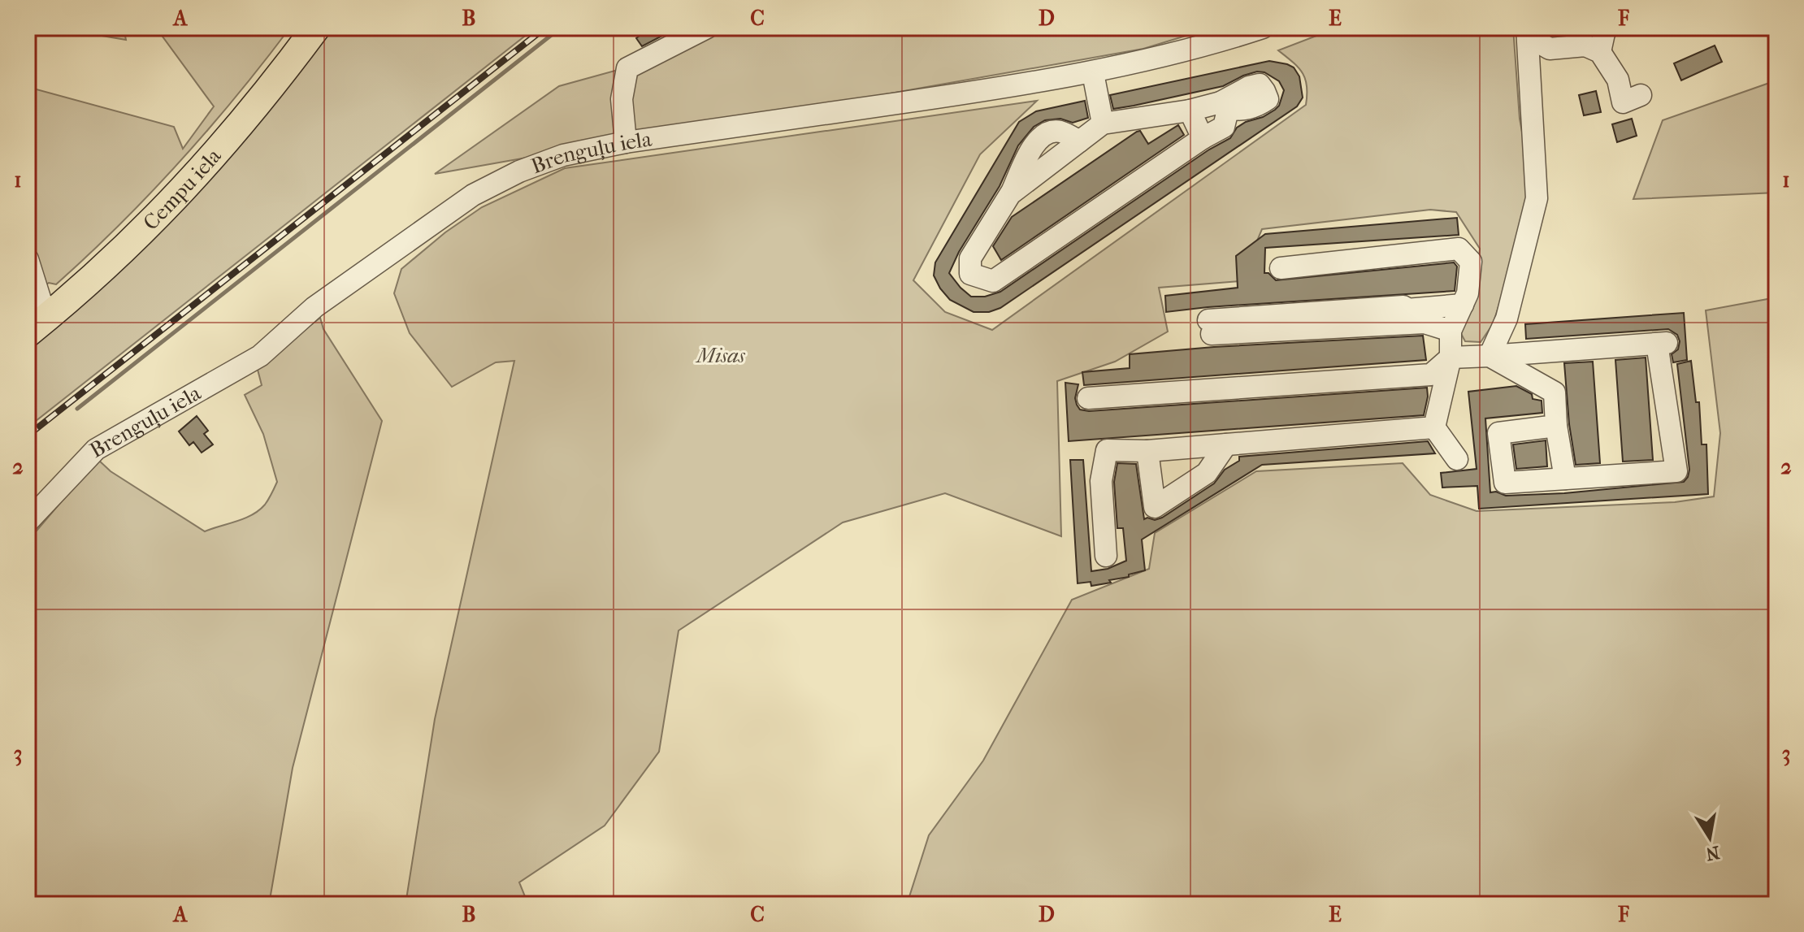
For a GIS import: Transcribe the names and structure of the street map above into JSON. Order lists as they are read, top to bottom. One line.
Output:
{"streets":{"main road":["Cempu iela"],"street":["Brenguļu iela"]},"parks":["Misas"],"north":"bottom","grid":{"columns":["A","B","C","D","E","F"],"rows":["1","2","3"]}}
